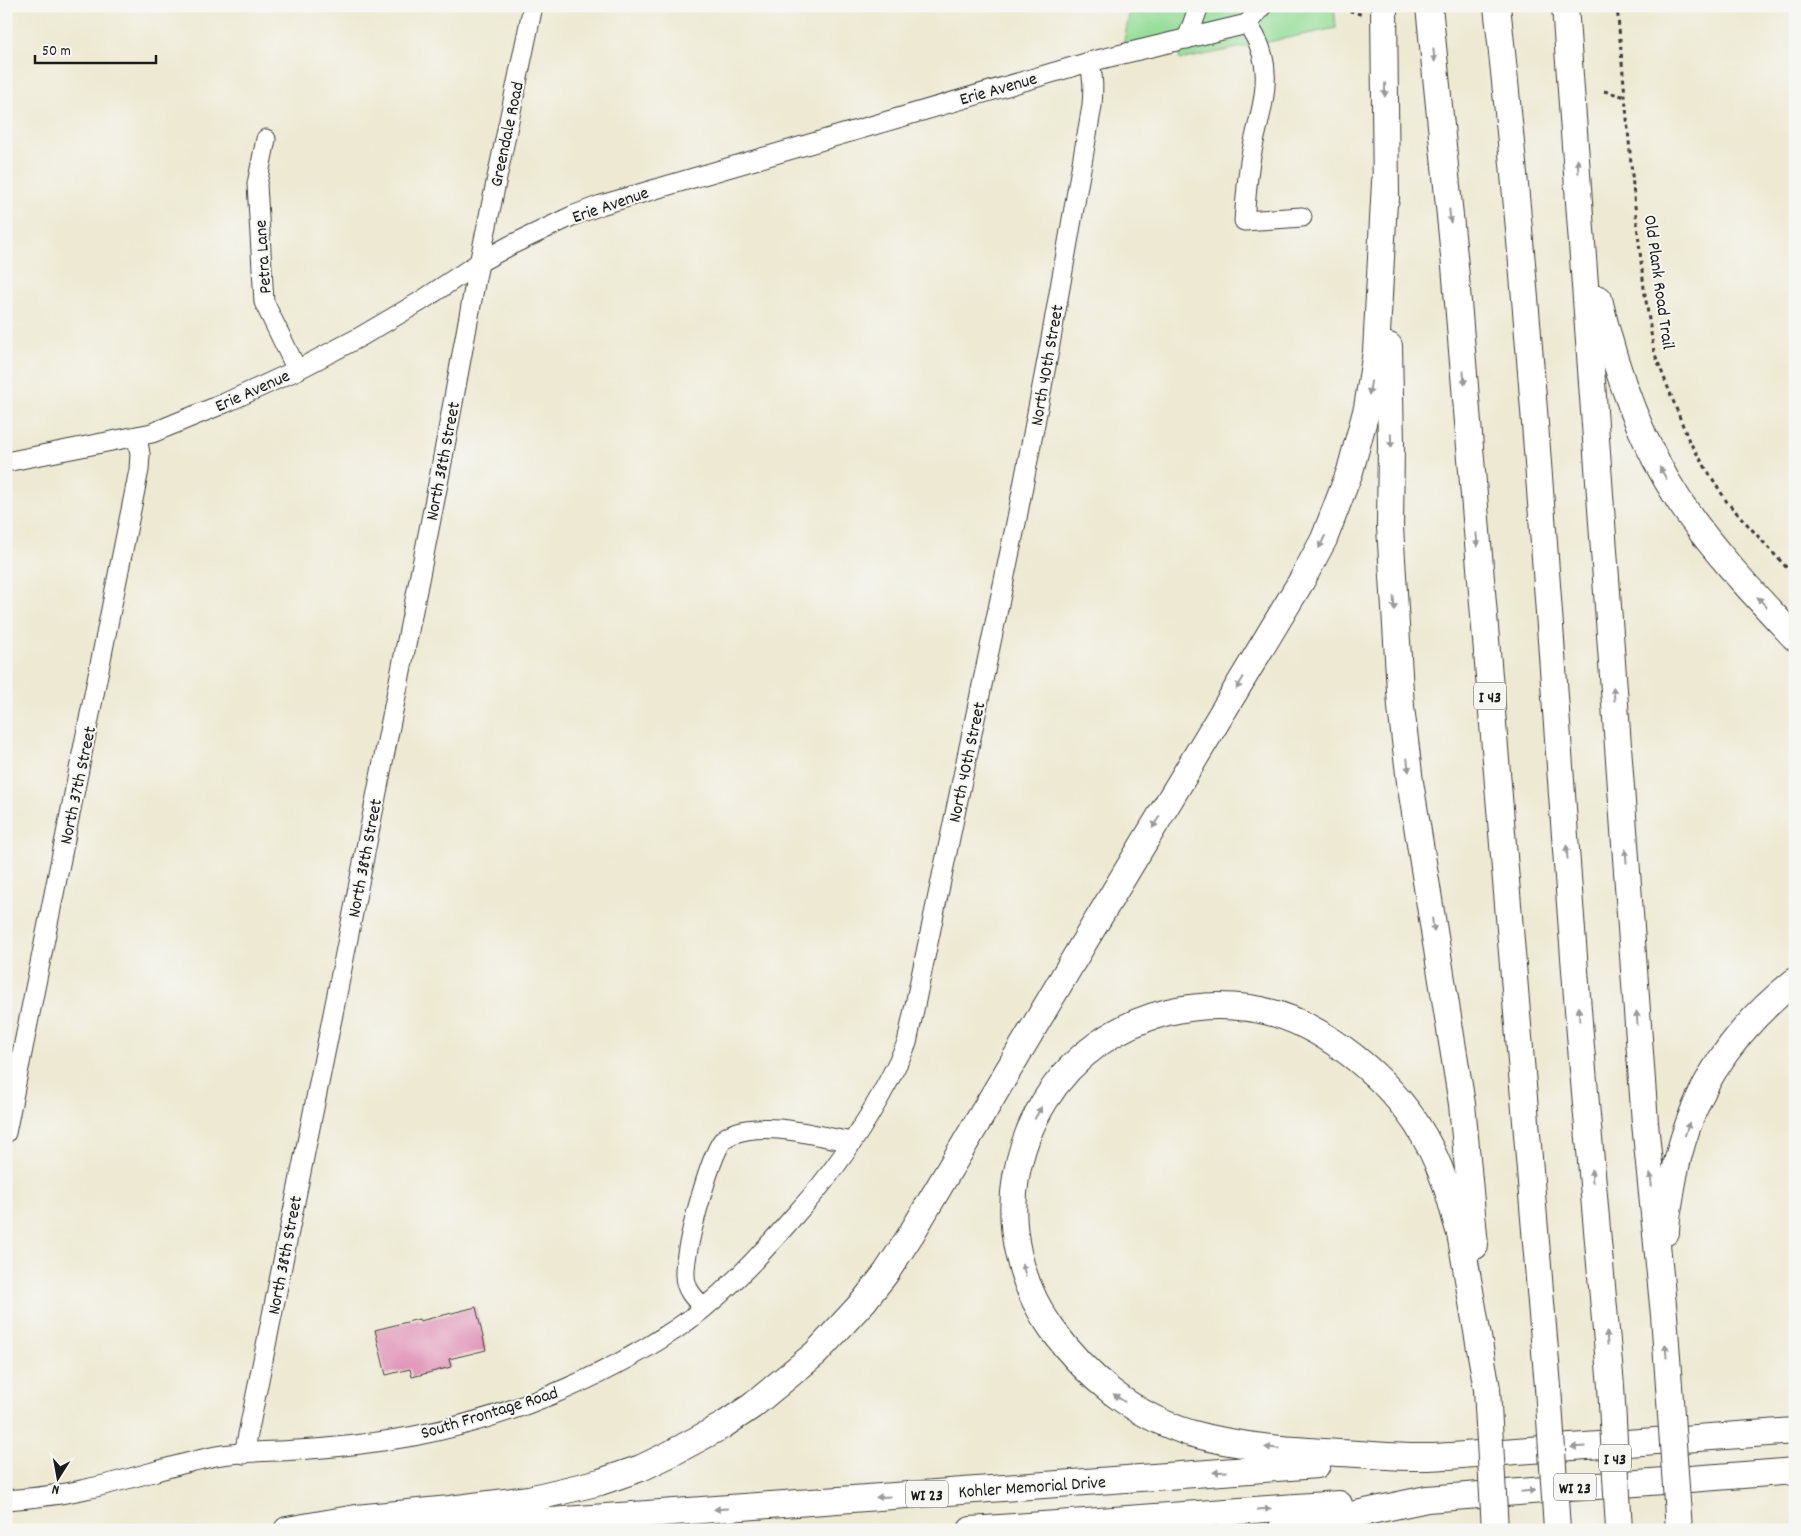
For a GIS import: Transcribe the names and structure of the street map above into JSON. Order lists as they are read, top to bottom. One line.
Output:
{"streets":{"highway":["I 43","Kohler Memorial Drive","WI 23"],"street":["Erie Avenue","Greendale Road","Petra Lane","North 40th Street","North 38th Street","North 37th Street","South Frontage Road"],"path":["Old Plank Road Trail"]},"crossings":[["Erie Avenue","Greendale Road"],["Erie Avenue","Petra Lane"],["Erie Avenue","North 40th Street"],["Erie Avenue","North 38th Street"],["Erie Avenue","North 37th Street"],["Greendale Road","North 38th Street"],["North 40th Street","South Frontage Road"],["North 38th Street","South Frontage Road"],["Kohler Memorial Drive","WI 23"]],"scale_bar":"50 m","north":"bottom"}
